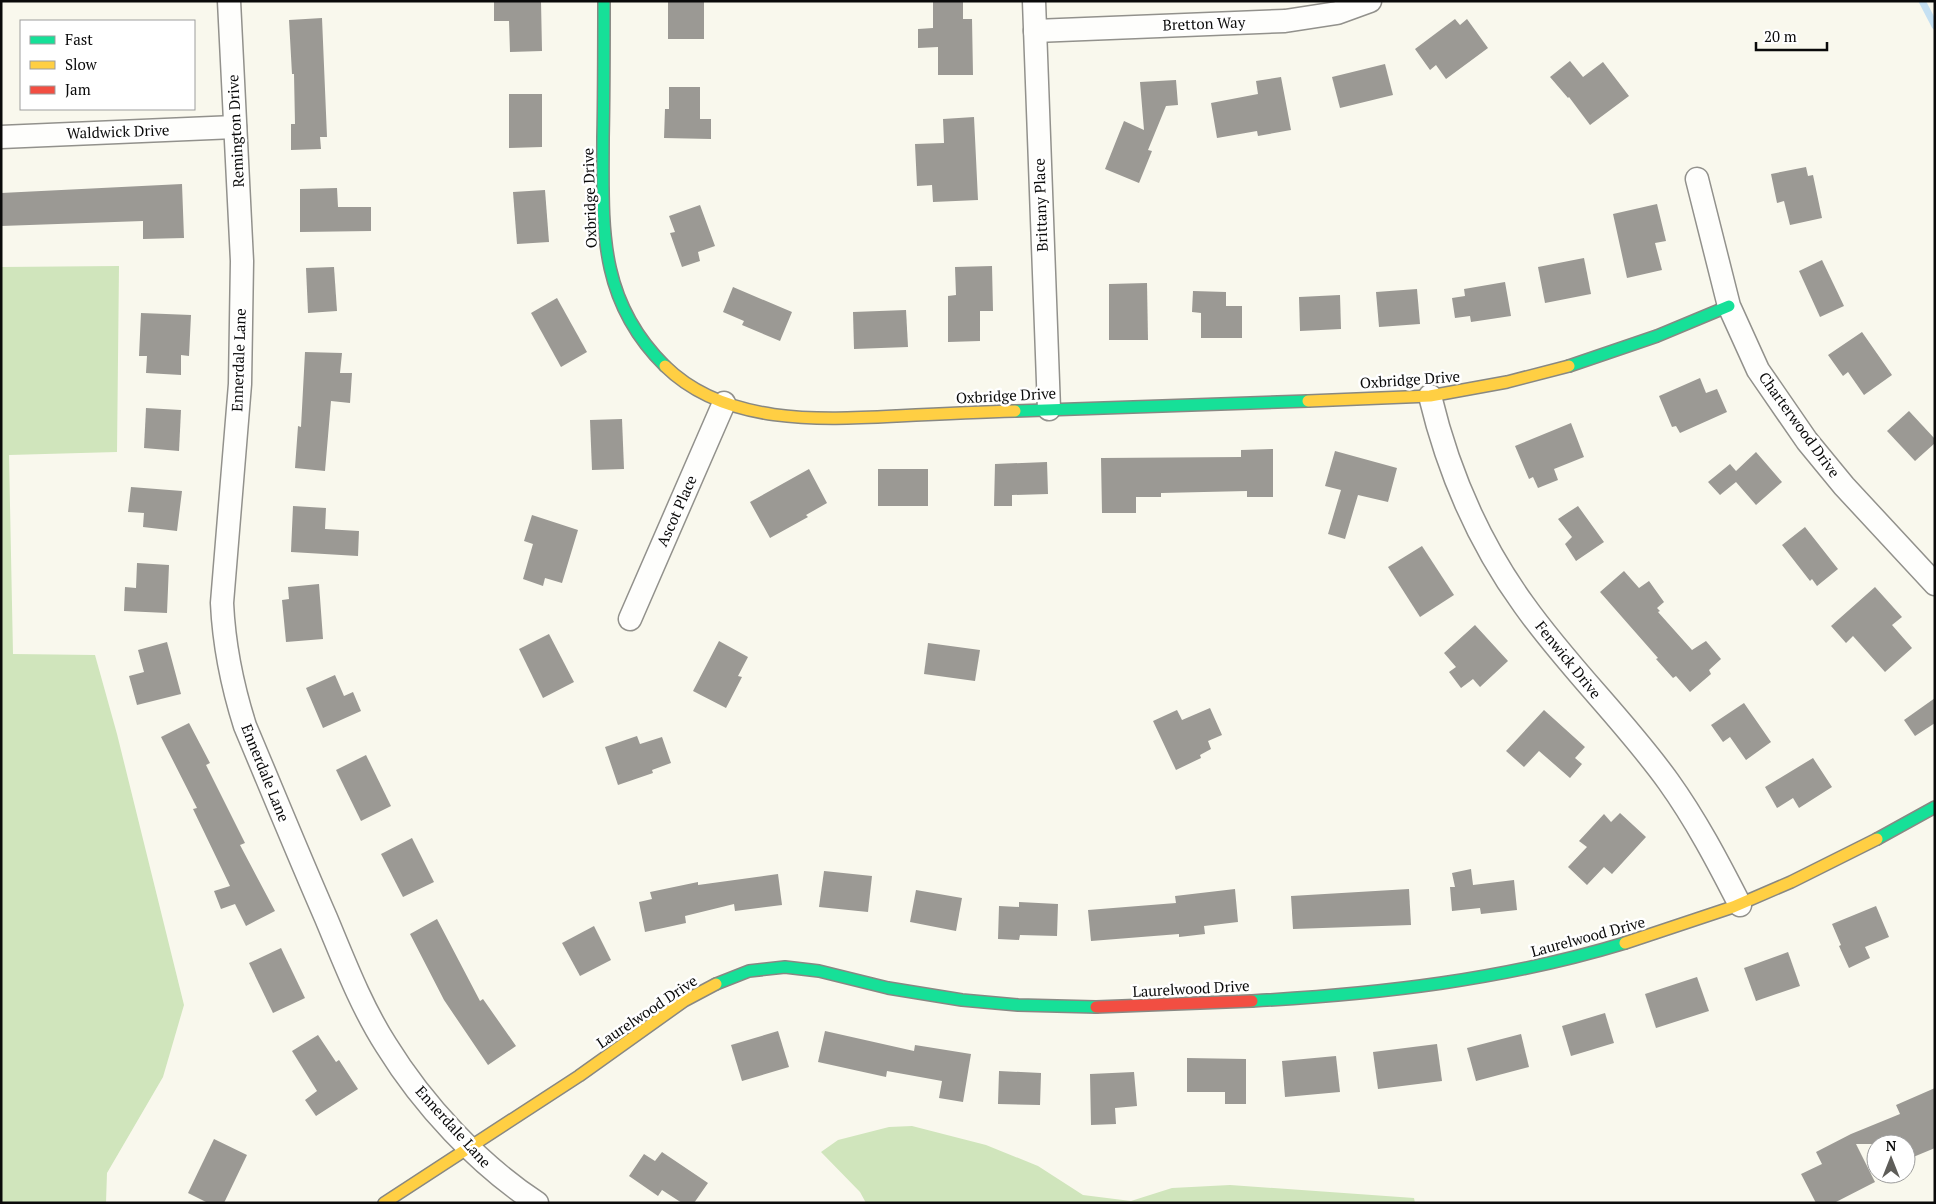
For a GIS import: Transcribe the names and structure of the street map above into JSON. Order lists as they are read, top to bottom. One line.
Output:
{"streets":{"street":["Bretton Way","Remington Drive","Waldwick Drive","Oxbridge Drive","Brittany Place","Ennerdale Lane","Charterwood Drive","Ascot Place","Fenwick Drive","Laurelwood Drive"]},"crossings":[["Bretton Way","Brittany Place"],["Remington Drive","Waldwick Drive"],["Remington Drive","Ennerdale Lane"],["Oxbridge Drive","Brittany Place"],["Oxbridge Drive","Charterwood Drive"],["Oxbridge Drive","Ascot Place"],["Oxbridge Drive","Fenwick Drive"],["Ennerdale Lane","Laurelwood Drive"],["Fenwick Drive","Laurelwood Drive"]],"legend":["Fast","Slow","Jam"],"scale_bar":"20 m","north":"top"}
